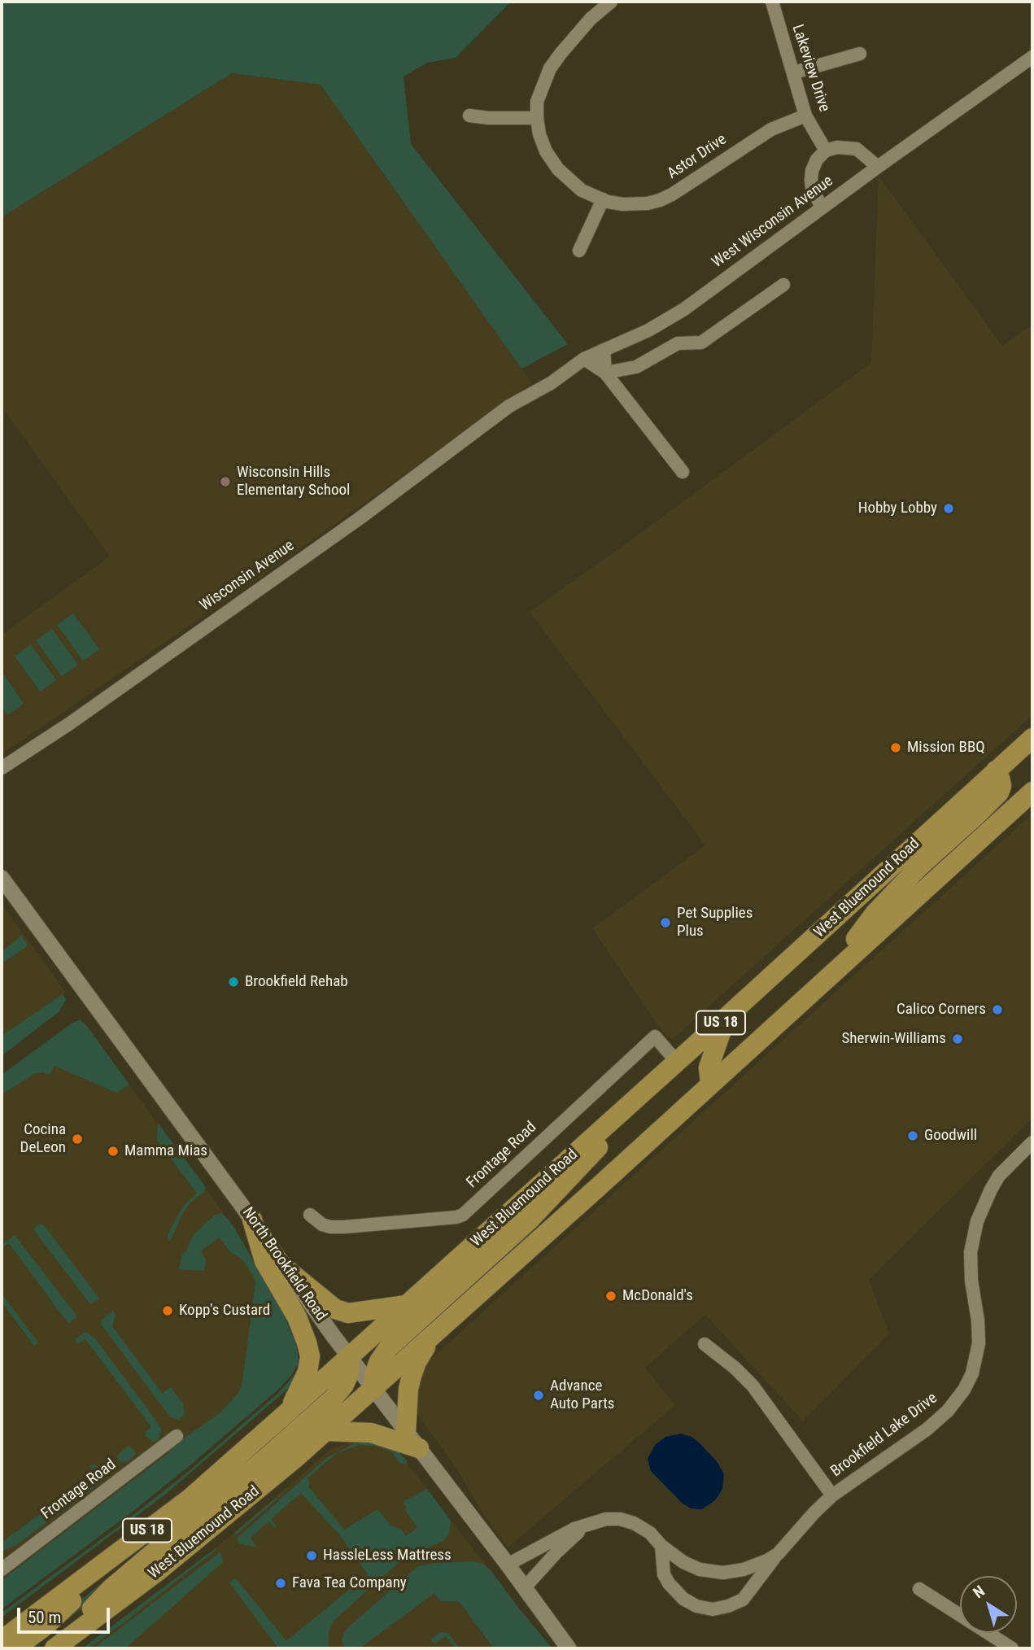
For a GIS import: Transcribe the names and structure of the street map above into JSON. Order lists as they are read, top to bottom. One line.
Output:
{"streets":{"main road":["West Bluemound Road","US 18"],"street":["Lakeview Drive","Astor Drive","West Wisconsin Avenue","Wisconsin Avenue","Frontage Road","North Brookfield Road","Brookfield Lake Drive"]},"crossings":[["Lakeview Drive","Astor Drive"],["West Wisconsin Avenue","Wisconsin Avenue"],["West Bluemound Road","Frontage Road"],["West Bluemound Road","North Brookfield Road"],["North Brookfield Road","Brookfield Lake Drive"]],"places":["Wisconsin Hills Elementary School","Hobby Lobby","Mission BBQ","Pet Supplies Plus","Brookfield Rehab","Calico Corners","Sherwin-Williams","Goodwill","Cocina DeLeon","Mamma Mias","McDonald's","Kopp's Custard","Advance Auto Parts","HassleLess Mattress","Fava Tea Company"],"scale_bar":"50 m","north":"top left"}
